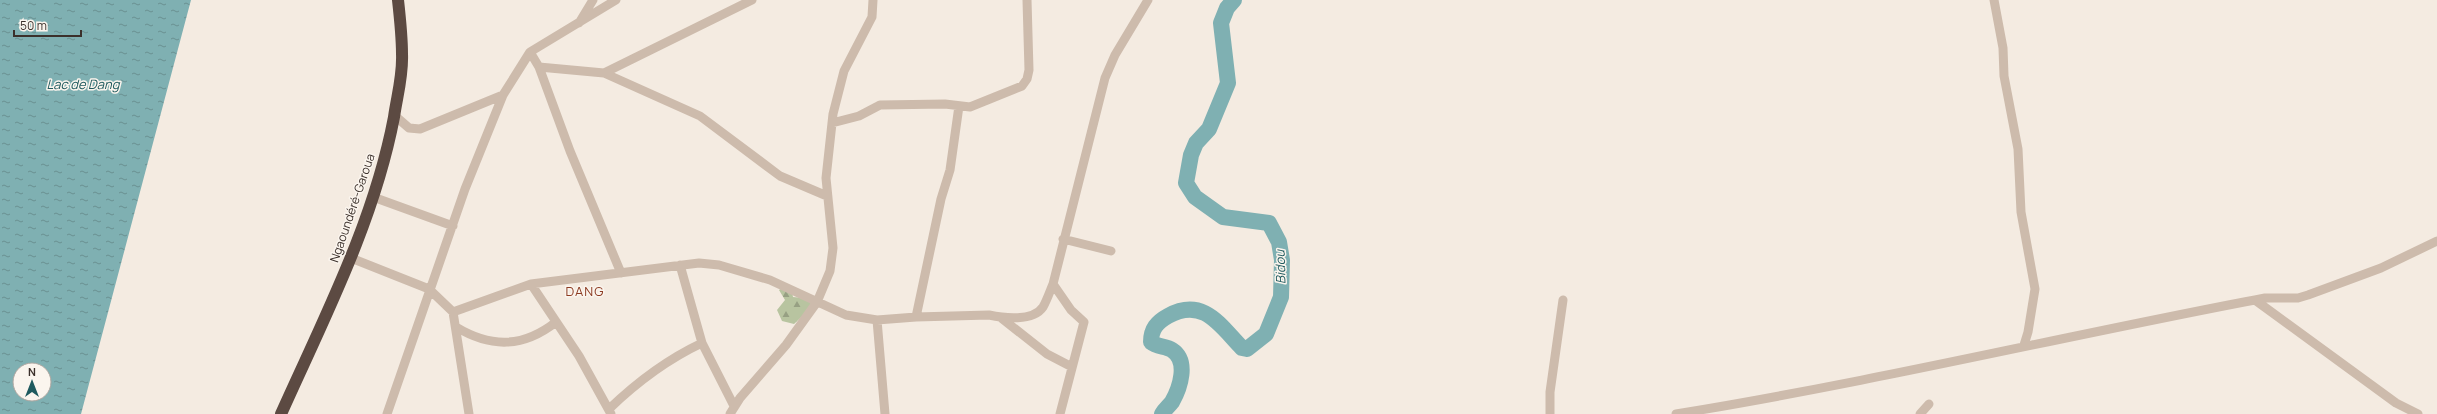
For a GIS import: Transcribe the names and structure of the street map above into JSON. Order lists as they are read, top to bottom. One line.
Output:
{"streets":{"highway":["Ngaoundéré-Garoua"]},"districts":["DANG"],"water":["Lac de Dang","Bidou"],"scale_bar":"50 m","north":"top"}
